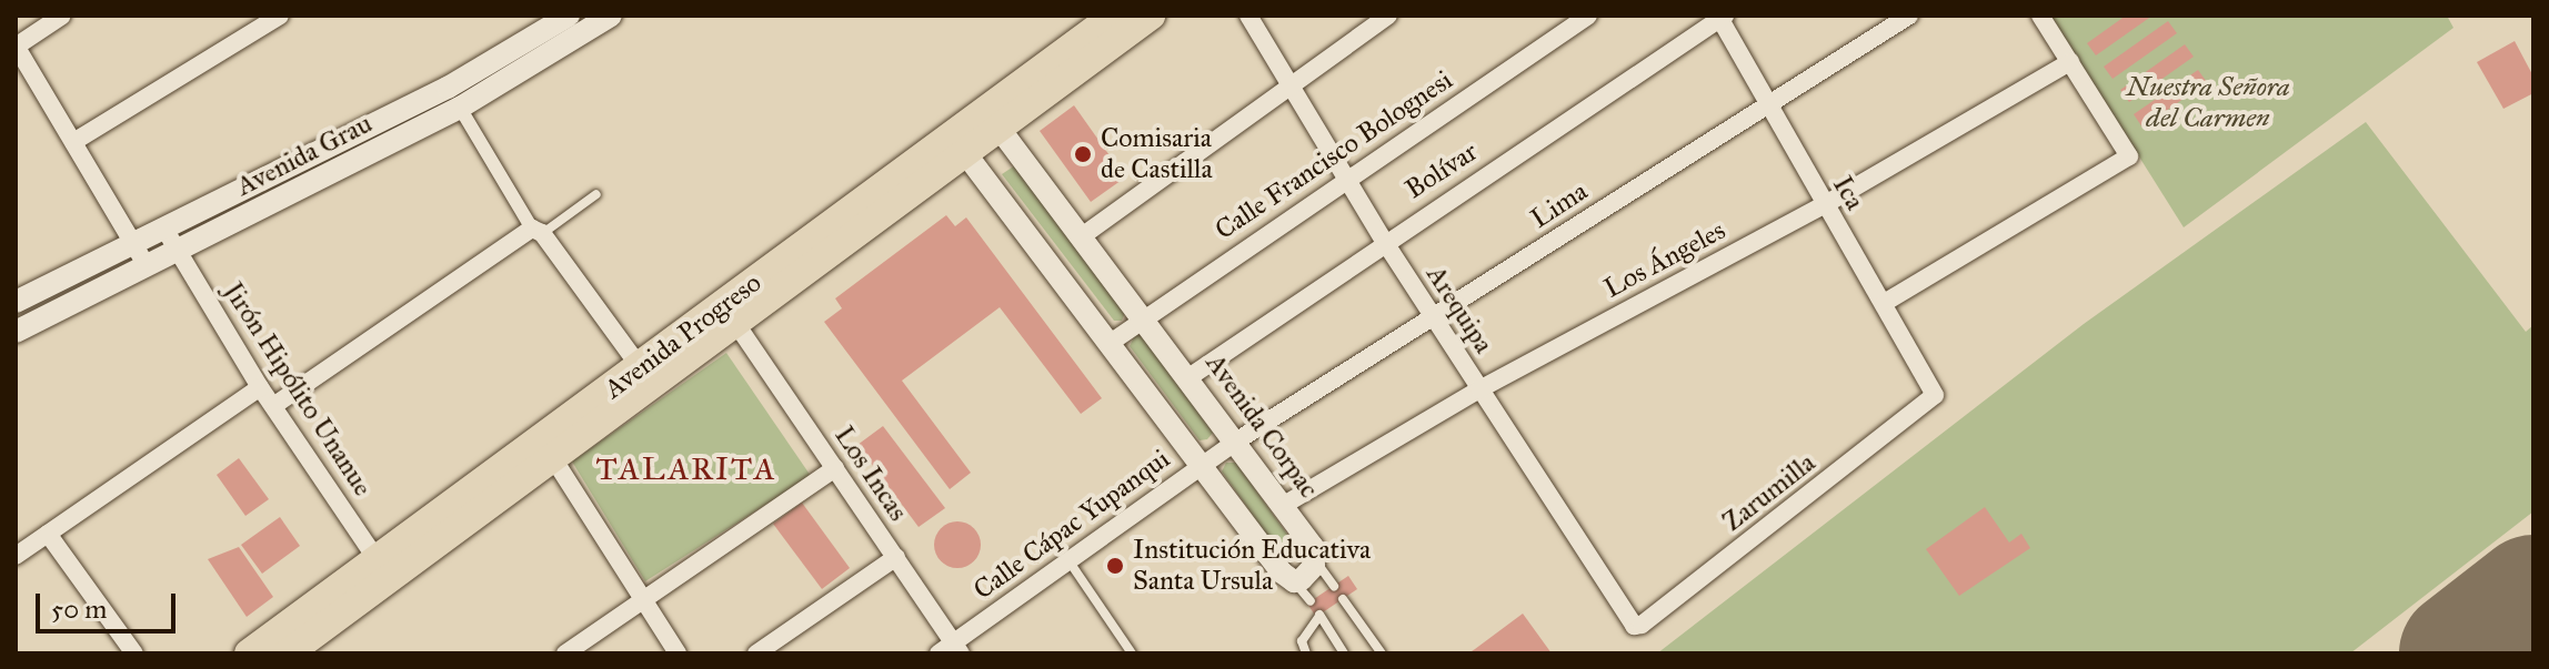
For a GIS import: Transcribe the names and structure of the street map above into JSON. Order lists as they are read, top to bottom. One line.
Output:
{"streets":{"main road":["Avenida Progreso"],"street":["Avenida Grau","Calle Francisco Bolognesi","Bolívar","Ica","Lima","Los Ángeles","Arequipa","Jirón Hipólito Unanue","Avenida Corpac","Los Incas","Zarumilla","Calle Cápac Yupanqui"]},"crossings":[["Avenida Grau","Jirón Hipólito Unanue"],["Calle Francisco Bolognesi","Arequipa"],["Calle Francisco Bolognesi","Avenida Corpac"],["Bolívar","Ica"],["Bolívar","Arequipa"],["Bolívar","Avenida Corpac"],["Ica","Lima"],["Ica","Los Ángeles"],["Ica","Zarumilla"],["Lima","Arequipa"],["Lima","Avenida Corpac"],["Lima","Calle Cápac Yupanqui"],["Los Ángeles","Arequipa"],["Los Ángeles","Avenida Corpac"],["Arequipa","Zarumilla"],["Avenida Progreso","Jirón Hipólito Unanue"],["Avenida Progreso","Avenida Corpac"],["Avenida Progreso","Los Incas"],["Avenida Corpac","Calle Cápac Yupanqui"],["Los Incas","Calle Cápac Yupanqui"]],"districts":["TALARITA"],"parks":["Nuestra Señora del Carmen"],"places":["Comisaria de Castilla","Institución Educativa Santa Ursula"],"scale_bar":"50 m"}
